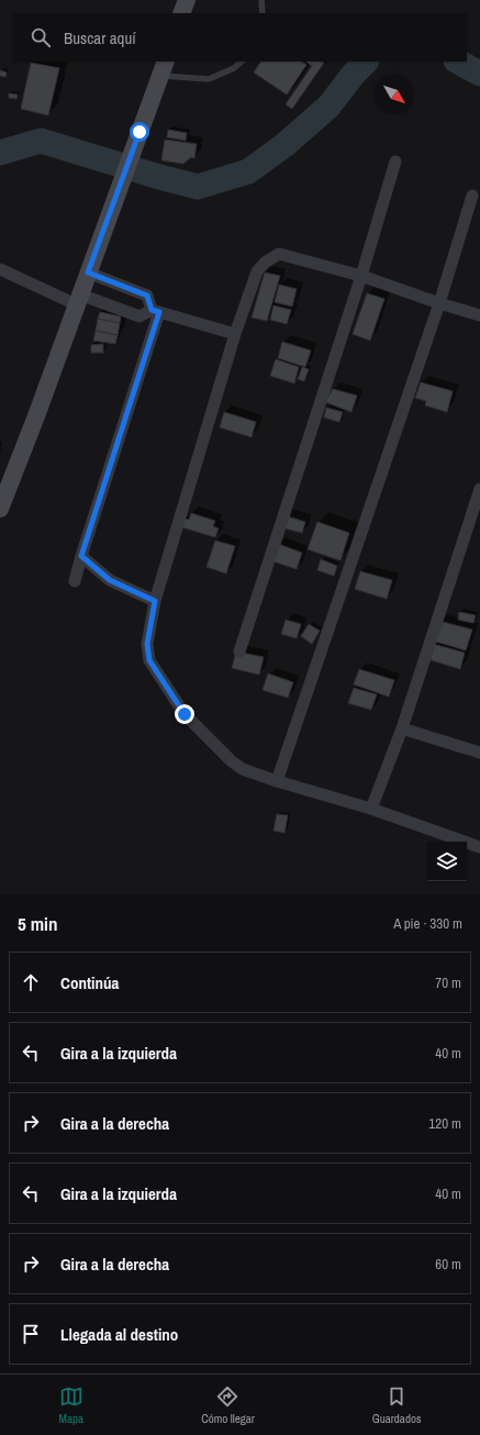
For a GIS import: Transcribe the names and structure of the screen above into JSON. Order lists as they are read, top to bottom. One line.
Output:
{"north":"bottom right","page":{"search":"Buscar aquí","heading":["5 min","A pie · 330 m"],"list":[["Continúa","70 m"],["Gira a la izquierda","40 m"],["Gira a la derecha","120 m"],["Gira a la izquierda","40 m"],["Gira a la derecha","60 m"],"Llegada al destino"],"nav":["Mapa","Cómo llegar","Guardados"]}}
